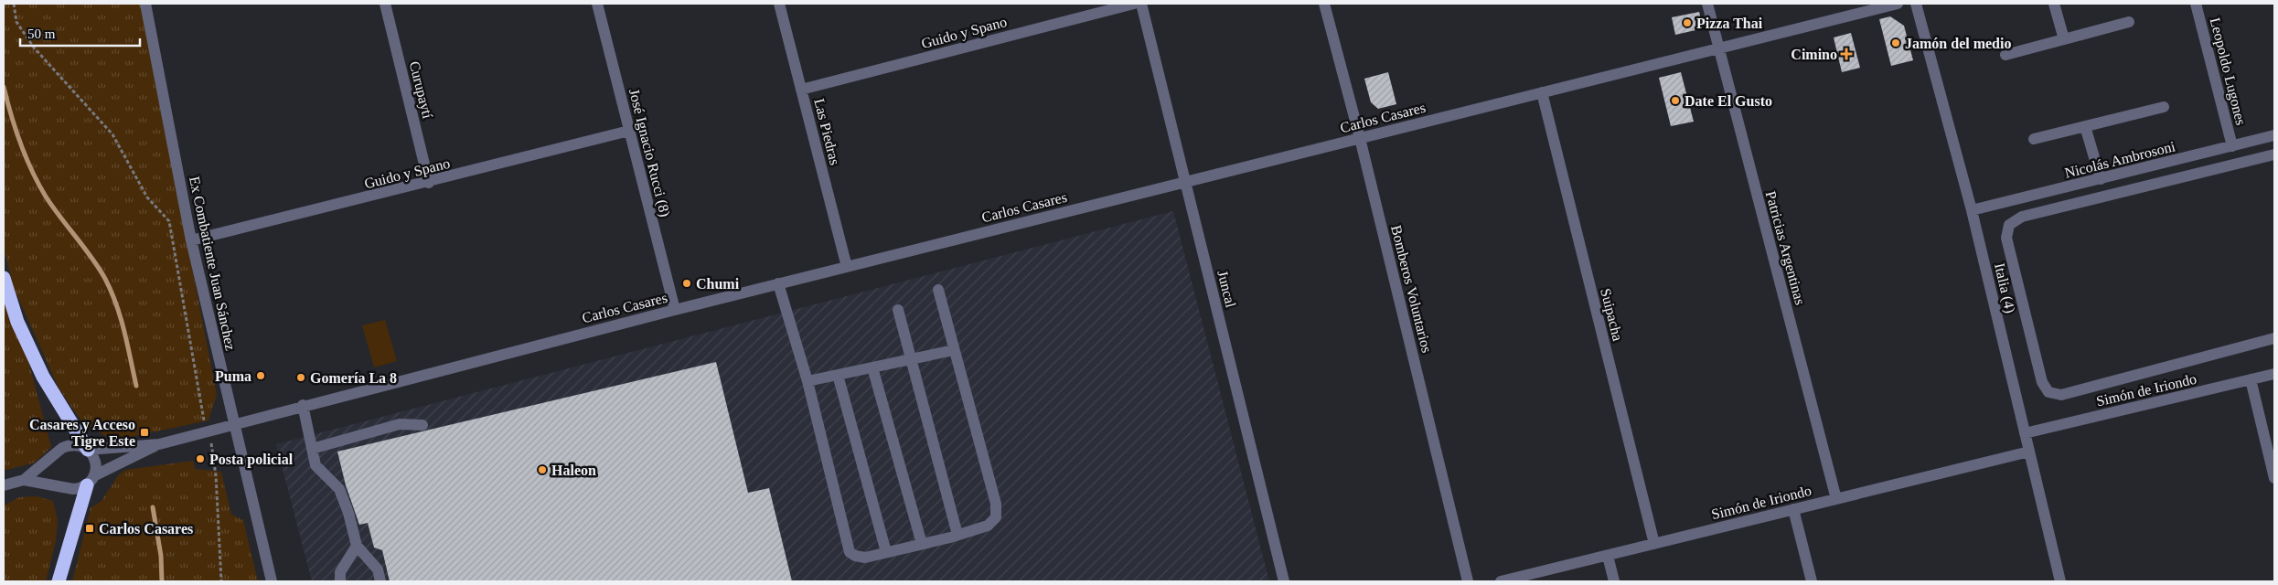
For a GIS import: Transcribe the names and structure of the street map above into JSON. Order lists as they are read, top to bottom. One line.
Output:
{"streets":{"street":["Guido y Spano","Leopoldo Lugones","Curupaytí","Carlos Casares","Las Piedras","José Ignacio Rucci (8)","Nicolás Ambrosoni","Patricias Argentinas","Ex Combatiente Juan Sánchez","Italia (4)","Juncal","Bomberos Voluntarios","Suipacha","Simón de Iriondo"]},"crossings":[["Guido y Spano","Curupaytí"],["Guido y Spano","Las Piedras"],["Guido y Spano","José Ignacio Rucci (8)"],["Guido y Spano","Ex Combatiente Juan Sánchez"],["Leopoldo Lugones","Nicolás Ambrosoni"],["Carlos Casares","Las Piedras"],["Carlos Casares","José Ignacio Rucci (8)"],["Carlos Casares","Patricias Argentinas"],["Carlos Casares","Ex Combatiente Juan Sánchez"],["Carlos Casares","Juncal"],["Carlos Casares","Bomberos Voluntarios"],["Carlos Casares","Suipacha"],["Nicolás Ambrosoni","Italia (4)"],["Patricias Argentinas","Simón de Iriondo"],["Italia (4)","Simón de Iriondo"],["Suipacha","Simón de Iriondo"]],"places":{"other":["Pizza Thai","Jamón del medio","Date El Gusto","Chumi","Puma","Gomería La 8","Posta policial","Haleon"],"health":["Cimino"],"transit":["Casares y Acceso Tigre Este","Carlos Casares"]},"scale_bar":"50 m"}
